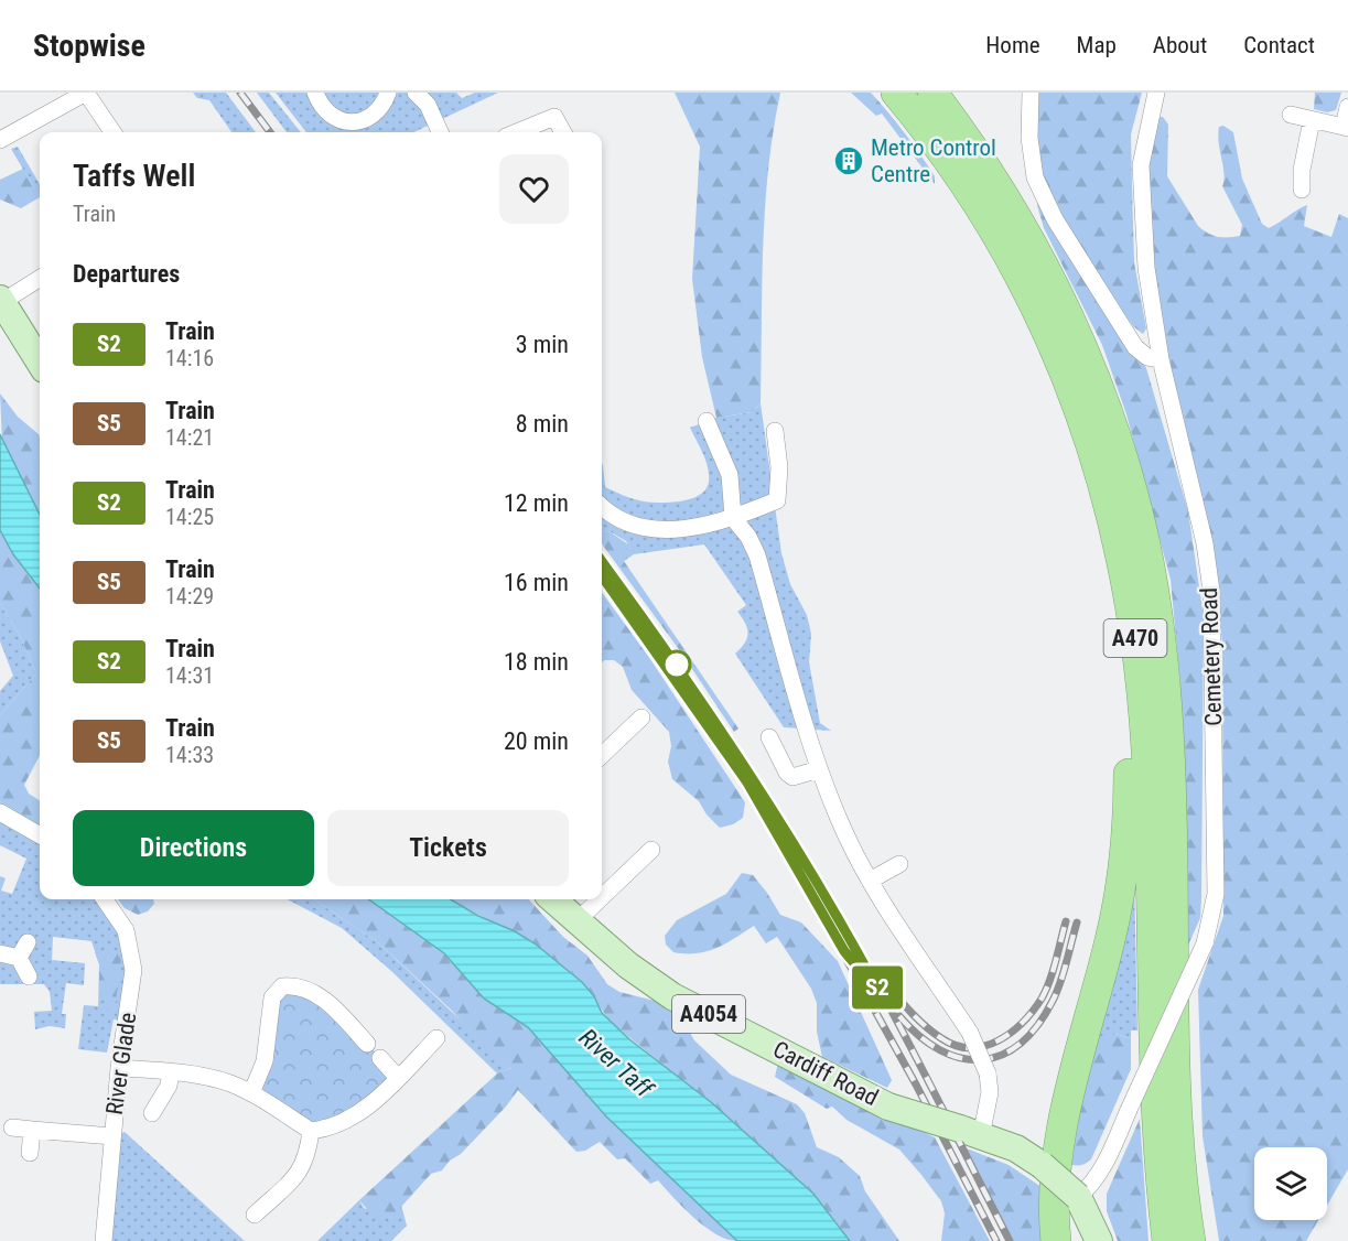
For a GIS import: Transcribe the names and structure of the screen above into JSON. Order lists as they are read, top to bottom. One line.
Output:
{"streets":{"highway":["A470"],"main road":["A4054","Cardiff Road"],"street":["Cemetery Road","River Glade"]},"crossings":[["Cemetery Road","Cardiff Road"]],"water":["River Taff"],"places":{"building":["Metro Control Centre"]},"page":{"header":"Stopwise","nav":["Home","Map","About","Contact"],"on_map":"S2","heading":[["Taffs Well","Train"],"Departures"],"list":[{"mark":"S2","name":"Train","note":"14:16","value":"3 min"},{"mark":"S5","name":"Train","note":"14:21","value":"8 min"},{"mark":"S2","name":"Train","note":"14:25","value":"12 min"},{"mark":"S5","name":"Train","note":"14:29","value":"16 min"},{"mark":"S2","name":"Train","note":"14:31","value":"18 min"},{"mark":"S5","name":"Train","note":"14:33","value":"20 min"}],"buttons":["Directions","Tickets"]}}
